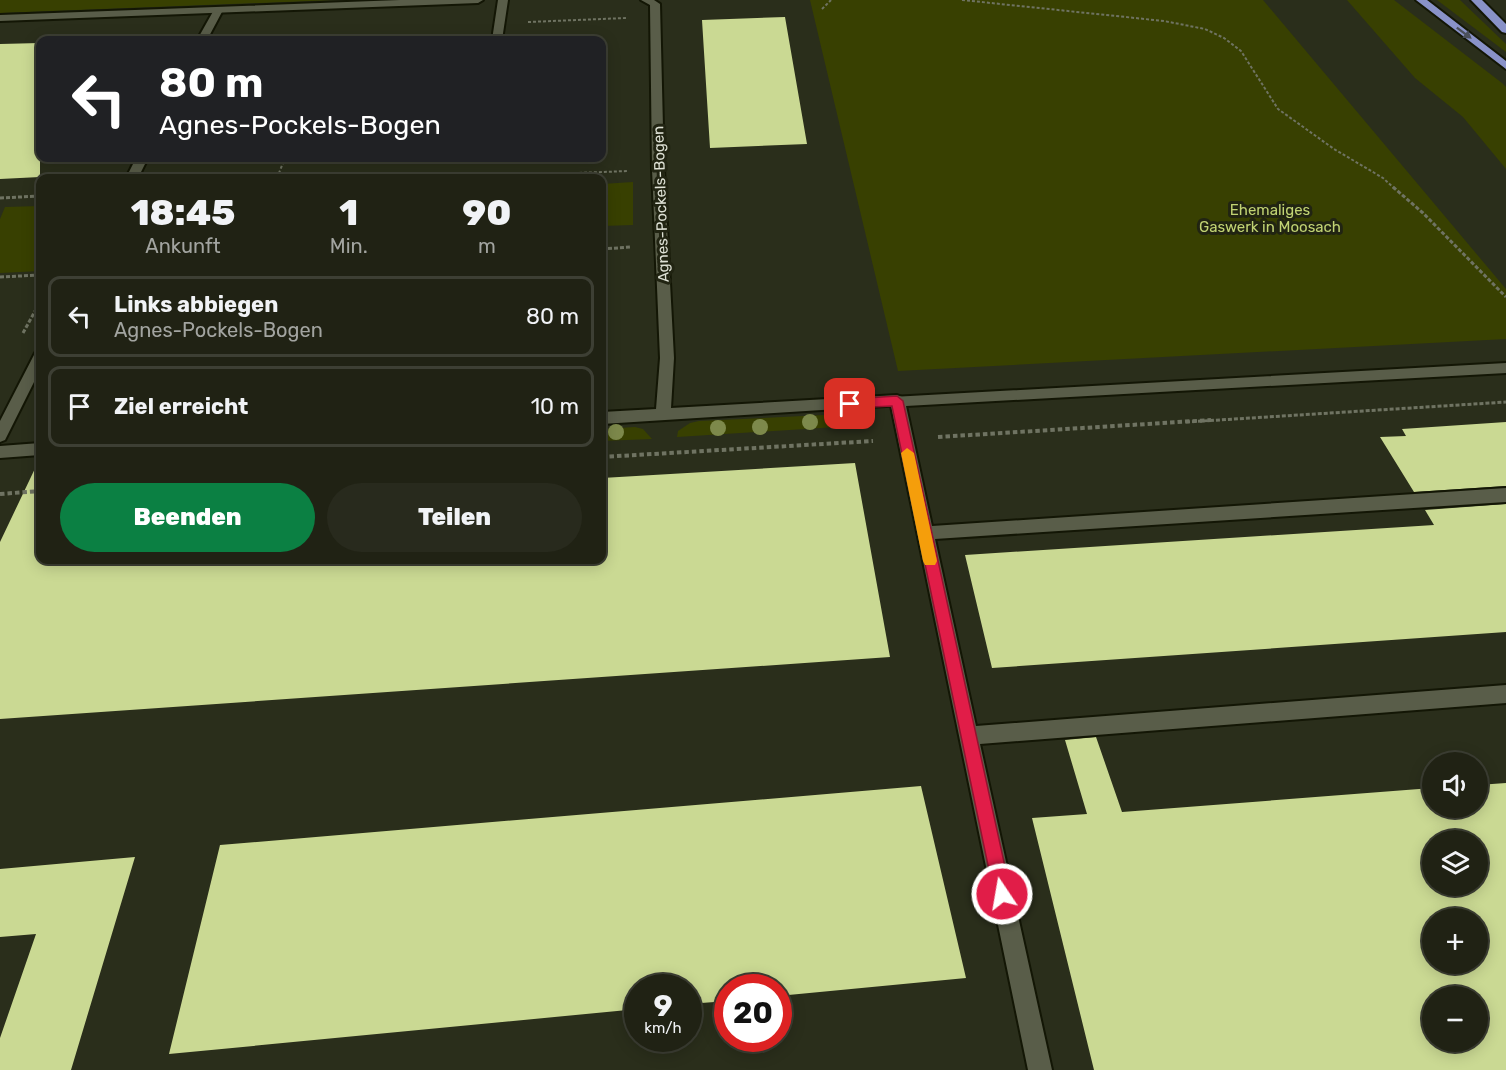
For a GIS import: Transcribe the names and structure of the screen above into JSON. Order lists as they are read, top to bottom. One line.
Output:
{"streets":{"street":["Agnes-Pockels-Bogen"]},"parks":["Ehemaliges Gaswerk in Moosach"],"page":{"turn":["80 m","Agnes-Pockels-Bogen"],"eta":["18:45","Ankunft","1","Min.","90","m"],"list":[{"name":"Links abbiegen","note":"Agnes-Pockels-Bogen","value":"80 m"},{"name":"Ziel erreicht","value":"10 m"}],"buttons":["Beenden","Teilen"],"map_buttons":["+","−"],"speed":"9 km/h","limit":"20"}}
